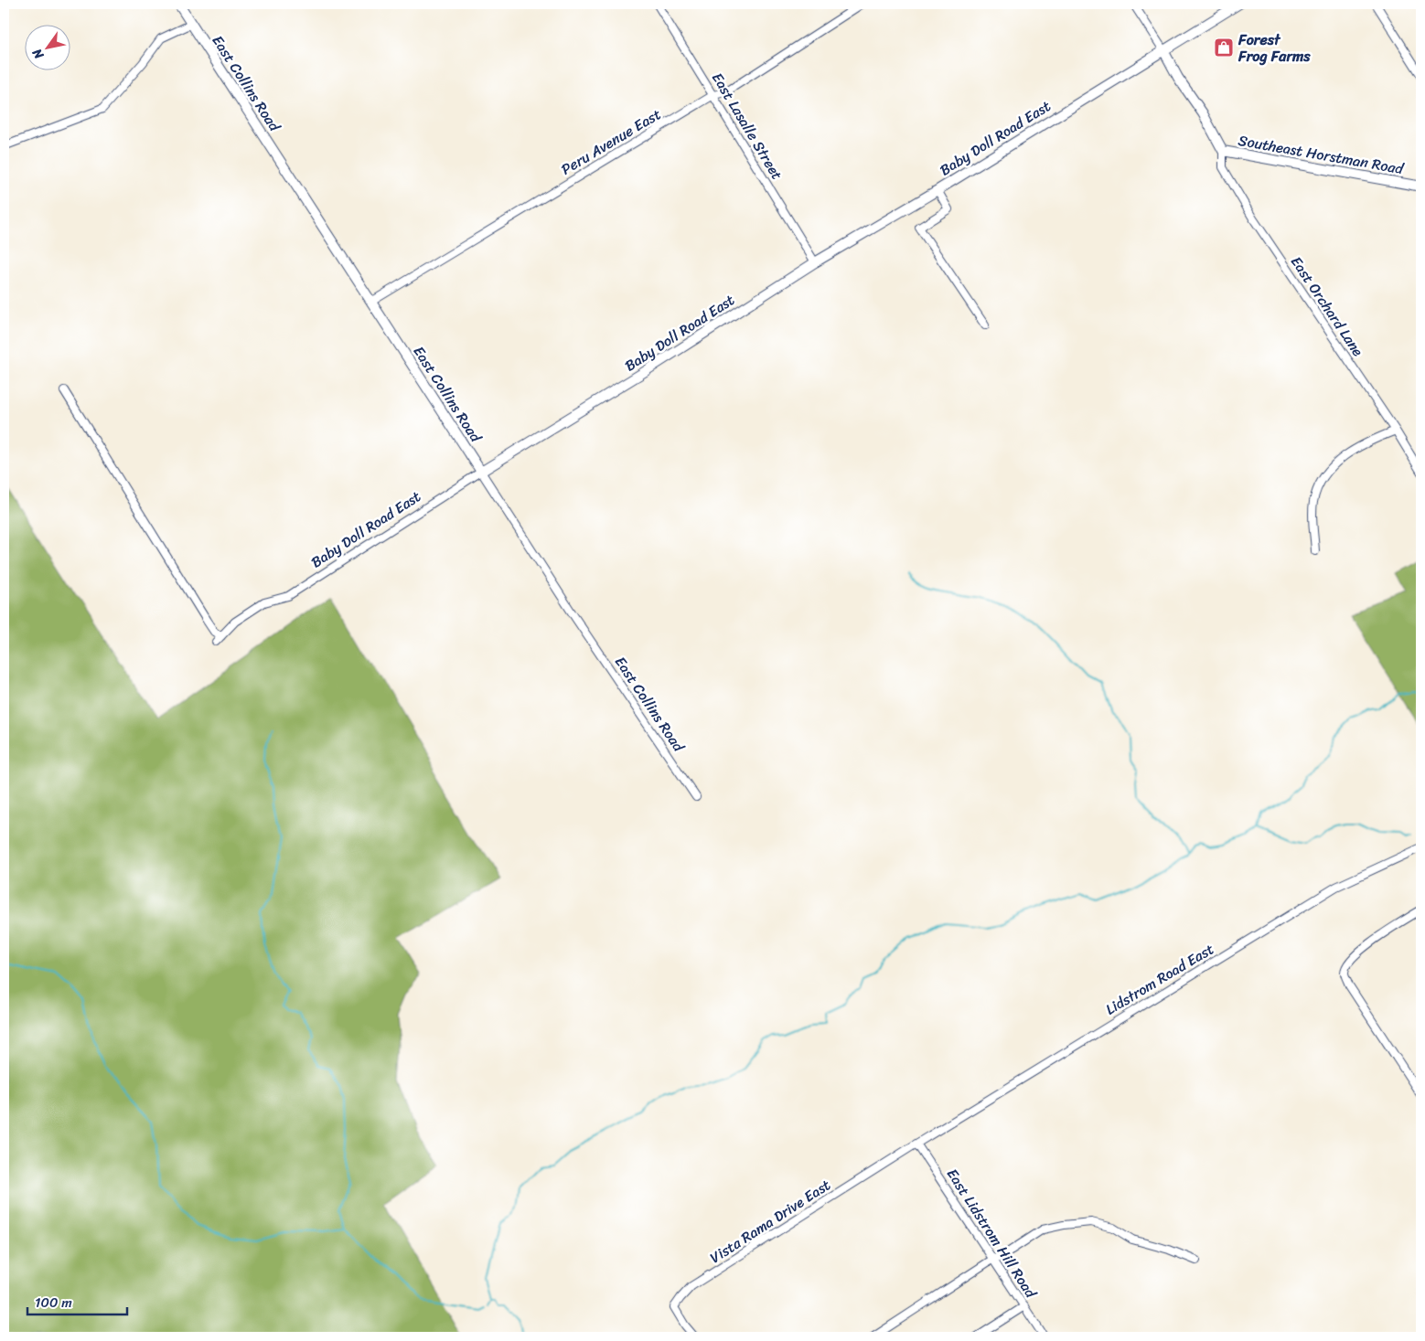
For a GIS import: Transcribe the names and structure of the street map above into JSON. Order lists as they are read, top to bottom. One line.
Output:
{"streets":{"street":["East Collins Road","East Lasalle Street","Baby Doll Road East","Peru Avenue East","Southeast Horstman Road","East Orchard Lane","Lidstrom Road East","Vista Rama Drive East","East Lidstrom Hill Road"]},"crossings":[["East Collins Road","Baby Doll Road East"],["East Collins Road","Peru Avenue East"],["East Lasalle Street","Baby Doll Road East"],["East Lasalle Street","Peru Avenue East"],["Baby Doll Road East","Southeast Horstman Road"],["Southeast Horstman Road","East Orchard Lane"],["Lidstrom Road East","Vista Rama Drive East"],["Lidstrom Road East","East Lidstrom Hill Road"],["Vista Rama Drive East","East Lidstrom Hill Road"]],"places":{"shop":["Forest Frog Farms"]},"scale_bar":"100 m","north":"bottom left"}
